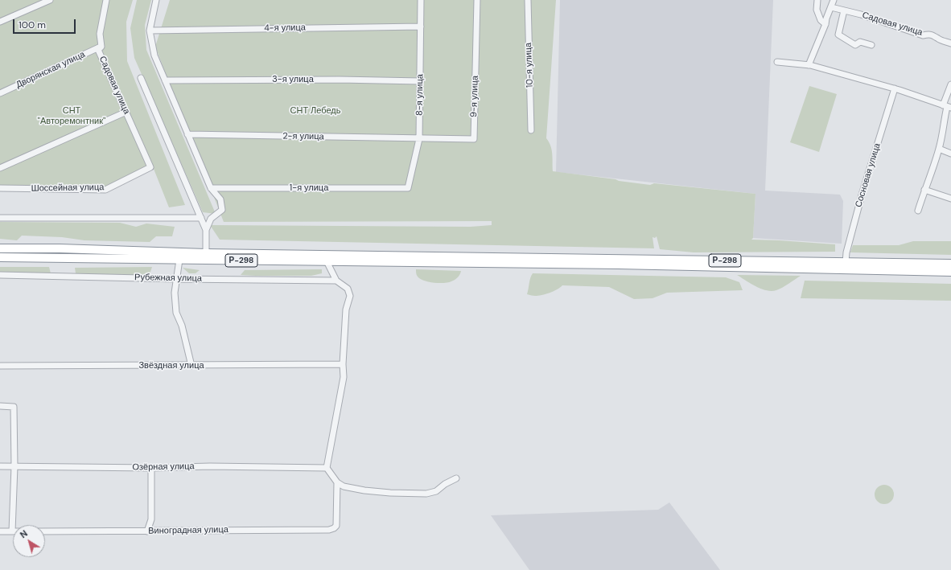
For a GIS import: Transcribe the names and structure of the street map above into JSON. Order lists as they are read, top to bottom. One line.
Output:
{"streets":{"highway":["Р-298"],"street":["Садовая улица","4-я улица","10-я улица","Дворянская улица","3-я улица","8-я улица","9-я улица","2-я улица","Сосновая улица","Шоссейная улица","1-я улица","Рубежная улица","Звёздная улица","Озёрная улица","Виноградная улица"]},"crossings":[["Садовая улица","Дворянская улица"],["Садовая улица","Шоссейная улица"],["4-я улица","8-я улица"],["3-я улица","8-я улица"],["8-я улица","9-я улица"],["8-я улица","2-я улица"],["8-я улица","1-я улица"],["9-я улица","2-я улица"],["Сосновая улица","Р-298"]],"parks":["СНТ \"Авторемонтник\"","СНТ Лебедь"],"scale_bar":"100 m","north":"top left"}
